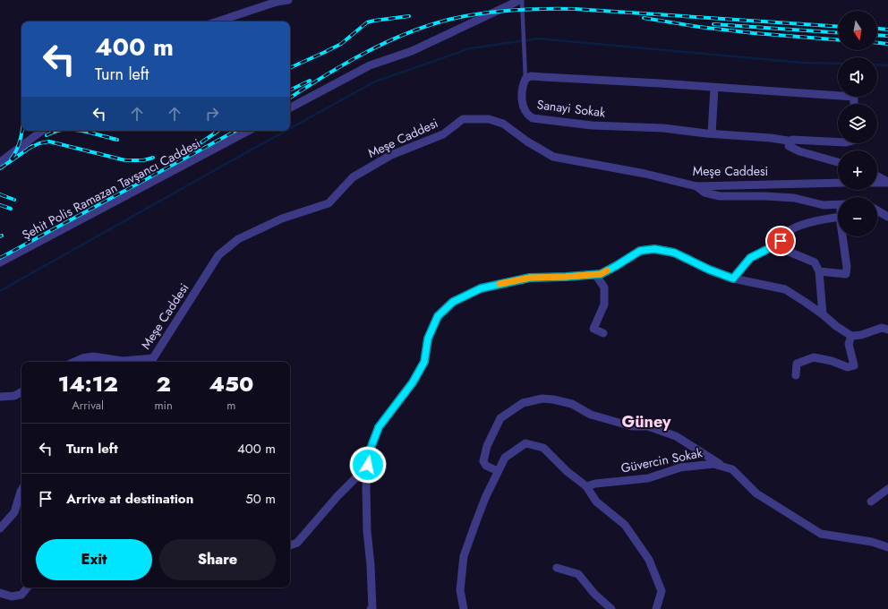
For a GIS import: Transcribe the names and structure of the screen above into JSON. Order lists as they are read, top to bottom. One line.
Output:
{"streets":{"street":["Sanayi Sokak","Meşe Caddesi","Şehit Polis Ramazan Tavşancı Caddesi","Güvercin Sokak"]},"districts":["Güney"],"north":"bottom","page":{"map_buttons":["+","−"],"turn":["400 m","Turn left"],"eta":["14:12","Arrival","2","min","450","m"],"list":[{"name":"Turn left","value":"400 m"},{"name":"Arrive at destination","value":"50 m"}],"buttons":["Exit","Share"]}}
